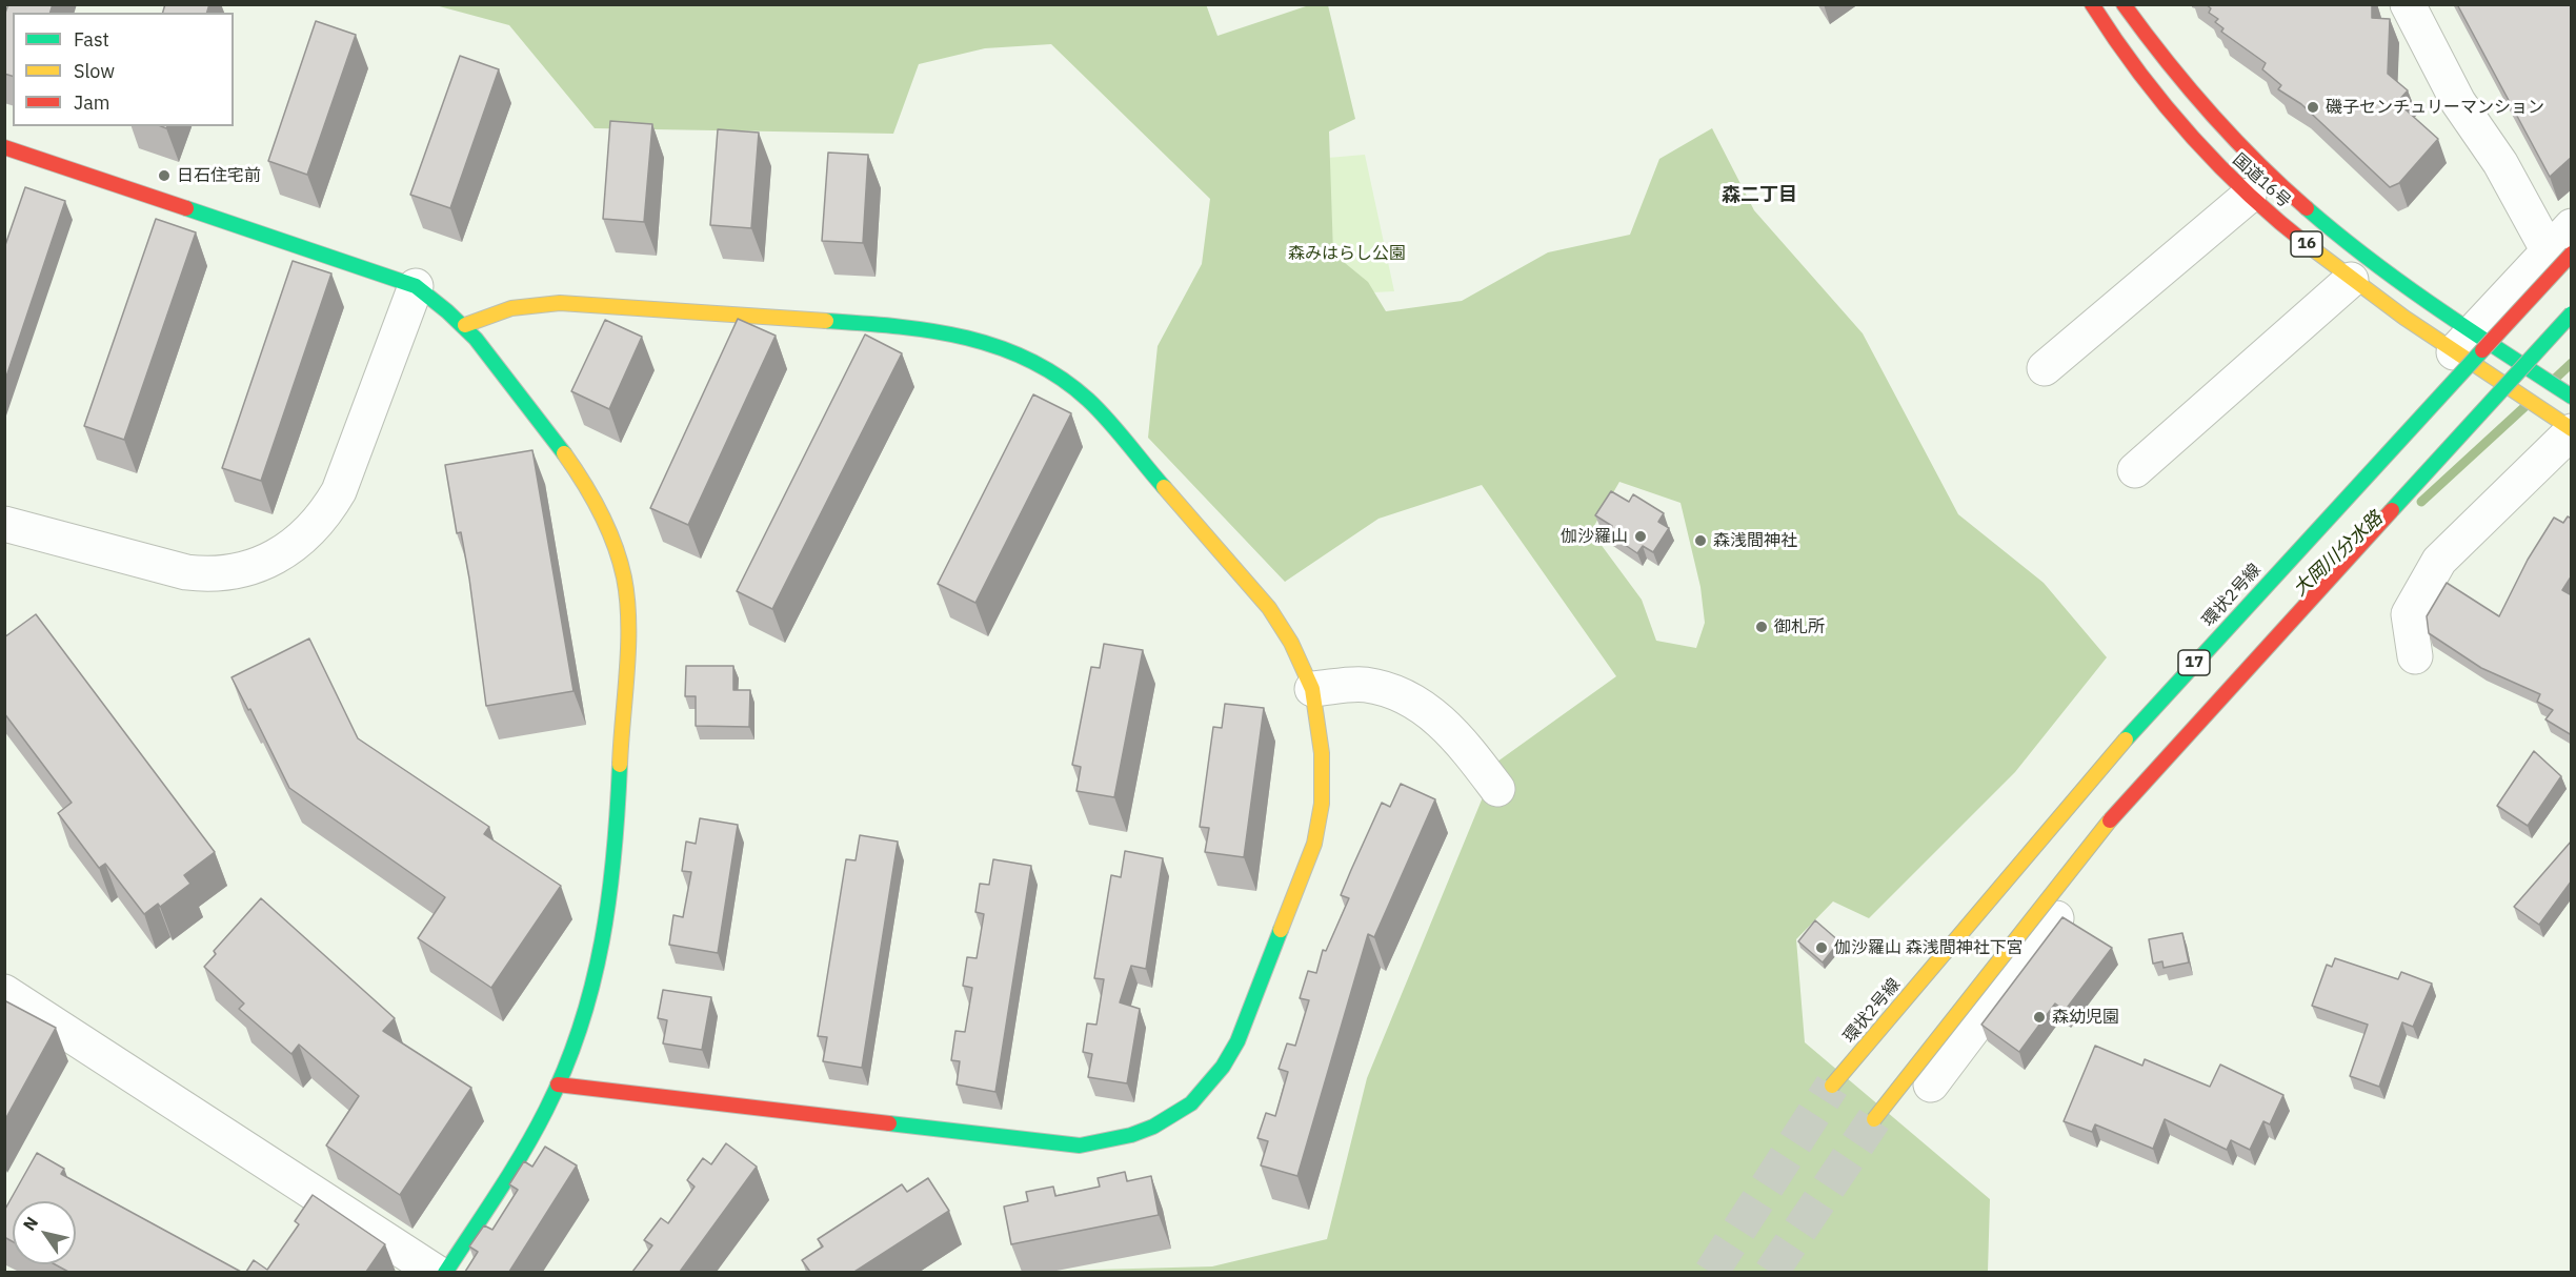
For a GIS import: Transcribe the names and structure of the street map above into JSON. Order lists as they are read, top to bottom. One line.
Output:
{"streets":{"main road":["国道16号","16","環状2号線","17"]},"districts":["森二丁目"],"water":["大岡川分水路"],"parks":["森みはらし公園"],"places":["磯子センチュリーマンション","日石住宅前","伽沙羅山","森浅間神社","御札所","伽沙羅山 森浅間神社下宮","森幼児園"],"legend":["Fast","Slow","Jam"],"north":"top left"}
